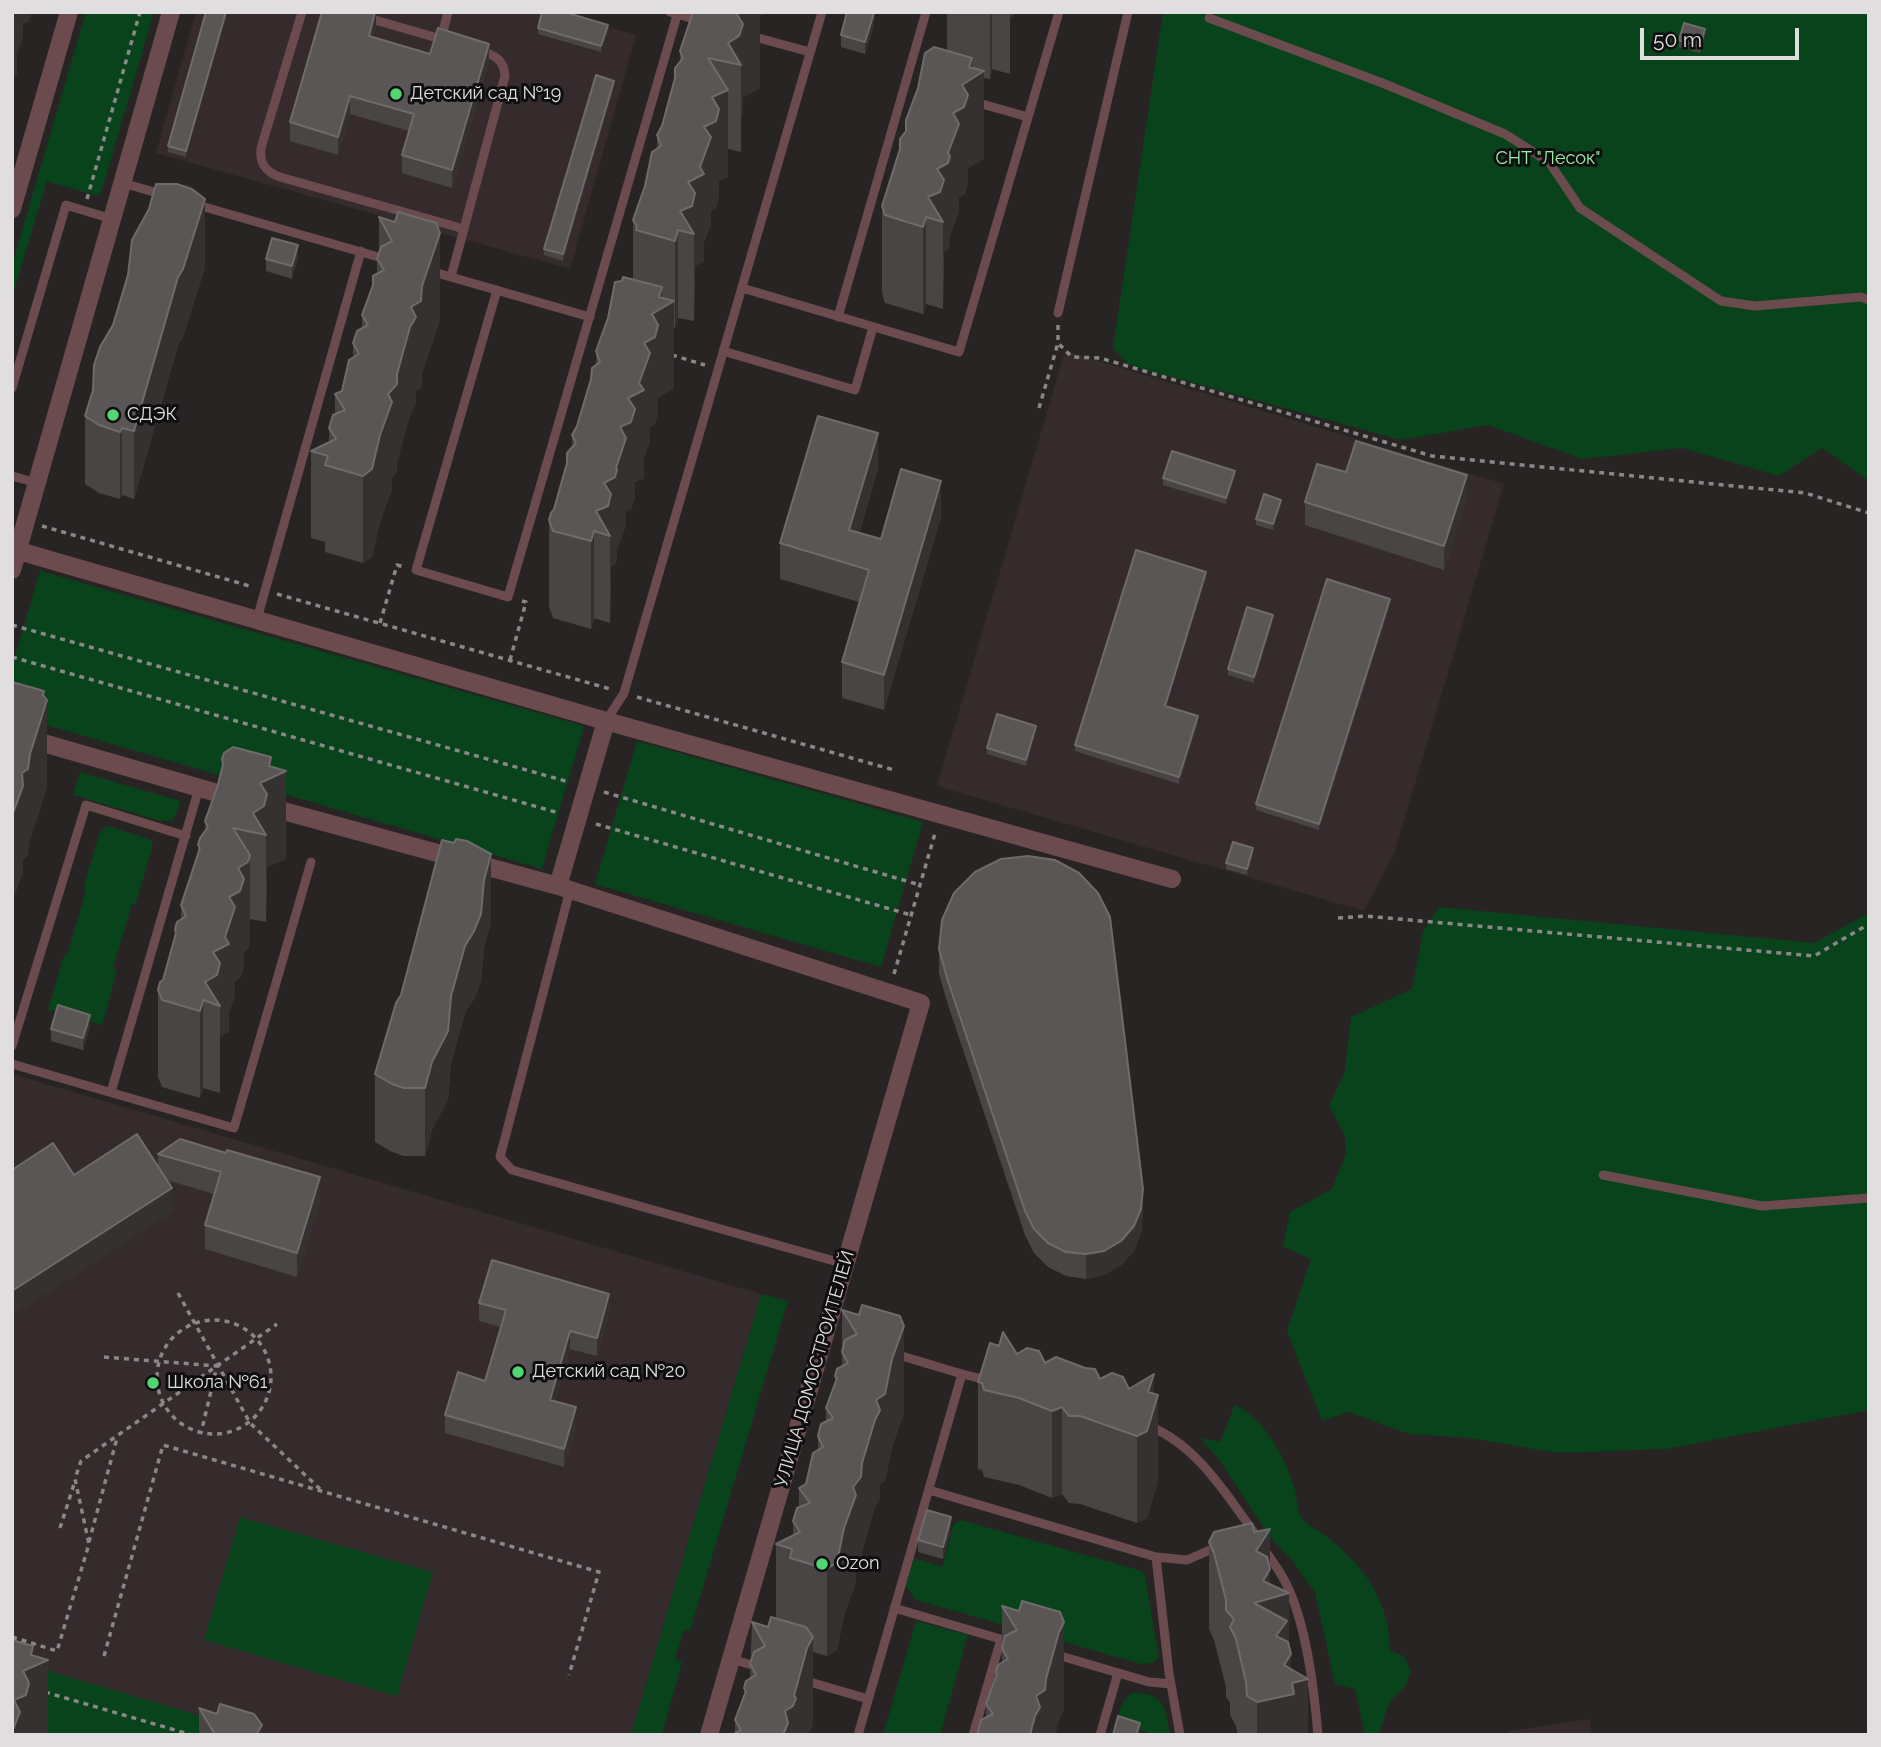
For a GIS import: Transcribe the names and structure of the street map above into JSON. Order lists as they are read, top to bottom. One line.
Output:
{"streets":{"street":["УЛИЦА ДОМОСТРОИТЕЛЕЙ"]},"parks":["СНТ \"Лесок\""],"places":["Детский сад №19","СДЭК","Детский сад №20","Школа №61","Ozon"],"scale_bar":"50 m"}
